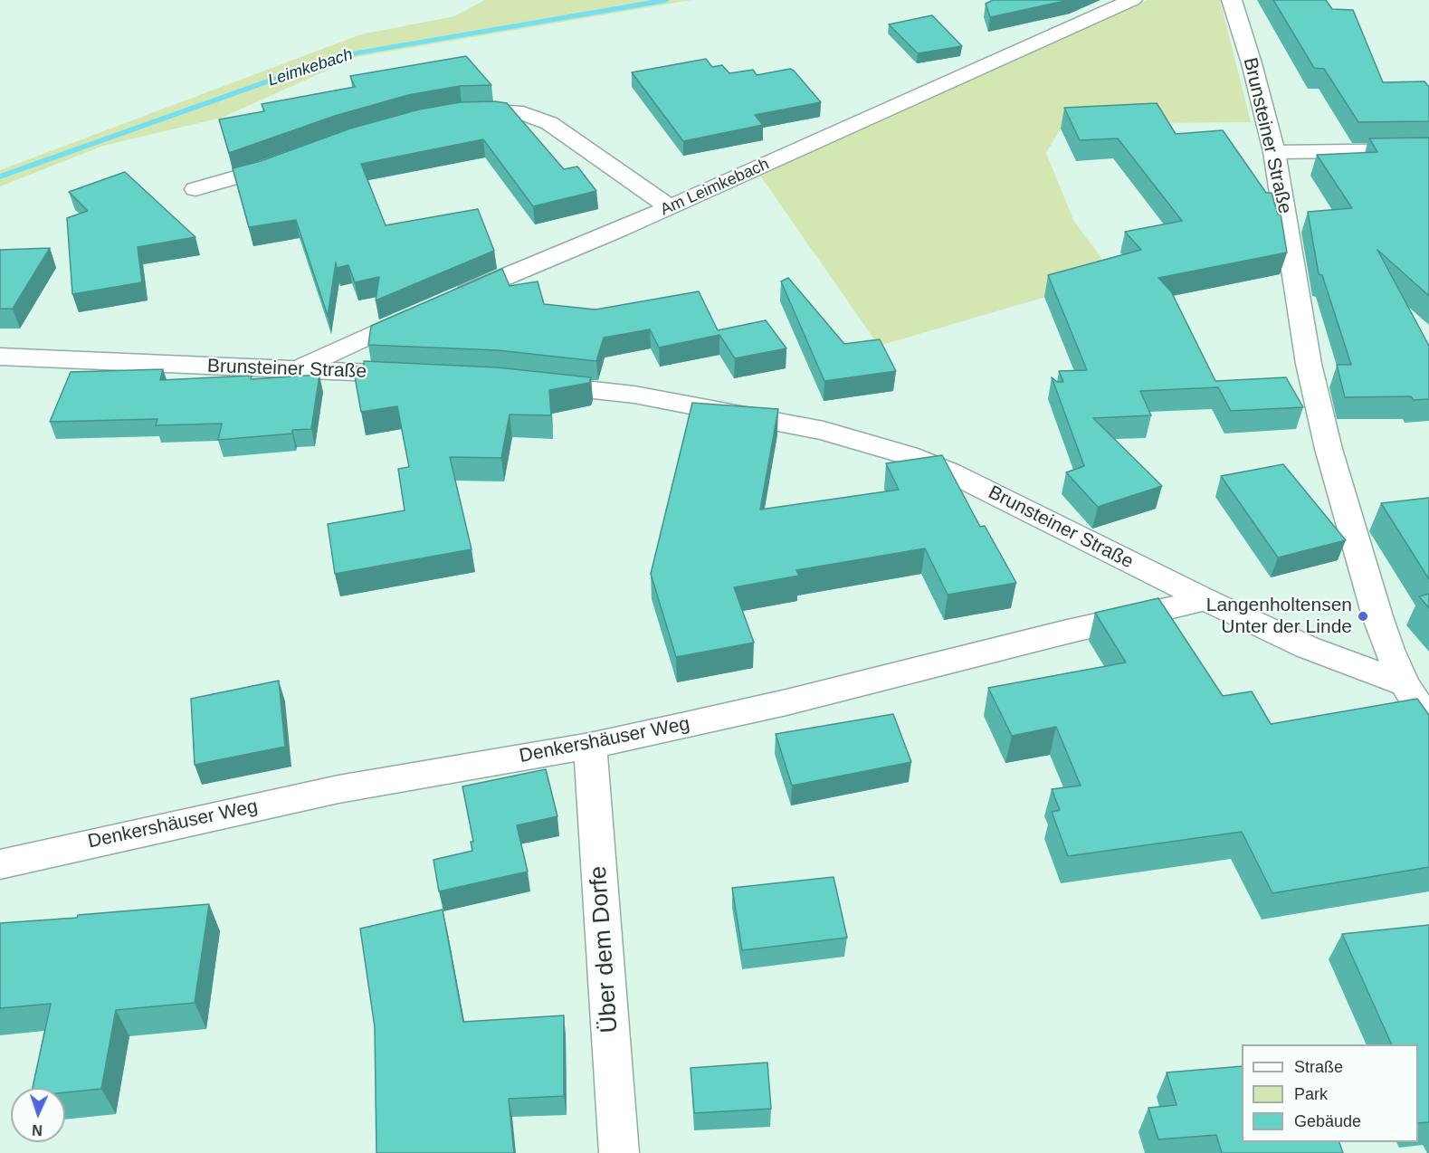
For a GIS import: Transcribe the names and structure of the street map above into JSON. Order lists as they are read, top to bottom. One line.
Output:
{"streets":{"street":["Brunsteiner Straße","Am Leimkebach","Denkershäuser Weg","Über dem Dorfe"]},"crossings":[["Brunsteiner Straße","Denkershäuser Weg"],["Denkershäuser Weg","Über dem Dorfe"]],"water":["Leimkebach"],"places":["Langenholtensen Unter der Linde"],"legend":["Straße","Park","Gebäude"],"north":"bottom"}
